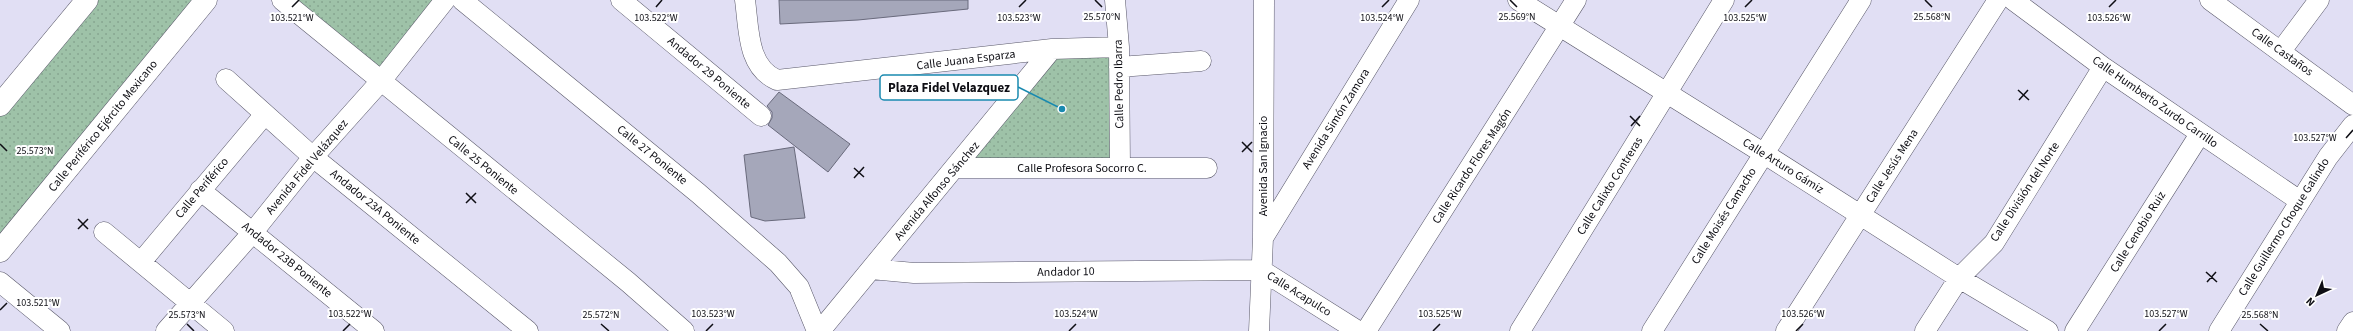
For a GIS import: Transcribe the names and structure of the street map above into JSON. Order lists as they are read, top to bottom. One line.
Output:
{"streets":{"highway":["Calle Periférico Ejército Mexicano"],"street":["Calle Castaños","Calle Juana Esparza","Andador 29 Poniente","Calle Pedro Ibarra","Calle Humberto Zurdo Carrillo","Avenida Simón Zamora","Calle 27 Poniente","Calle 25 Poniente","Avenida San Ignacio","Calle Ricardo Flores Magón","Calle Arturo Gámiz","Calle Jesús Mena","Avenida Fidel Velázquez","Calle Profesora Socorro C.","Calle Calixto Contreras","Calle Periférico","Avenida Alfonso Sánchez","Calle División del Norte","Andador 23A Poniente","Calle Moisés Camacho","Calle Guillermo Choque Galindo","Calle Cenobio Ruiz","Andador 23B Poniente","Andador 10","Calle Acapulco"]},"crossings":[["Calle Juana Esparza","Calle Pedro Ibarra"],["Calle Juana Esparza","Avenida Alfonso Sánchez"],["Calle Pedro Ibarra","Calle Profesora Socorro C."],["Calle Humberto Zurdo Carrillo","Calle División del Norte"],["Calle Humberto Zurdo Carrillo","Calle Guillermo Choque Galindo"],["Calle Humberto Zurdo Carrillo","Calle Cenobio Ruiz"],["Avenida Simón Zamora","Avenida San Ignacio"],["Calle 27 Poniente","Avenida Alfonso Sánchez"],["Calle 25 Poniente","Avenida Fidel Velázquez"],["Avenida San Ignacio","Andador 10"],["Avenida San Ignacio","Calle Acapulco"],["Calle Ricardo Flores Magón","Calle Arturo Gámiz"],["Calle Arturo Gámiz","Calle Jesús Mena"],["Calle Arturo Gámiz","Calle Calixto Contreras"],["Calle Arturo Gámiz","Calle División del Norte"],["Calle Arturo Gámiz","Calle Moisés Camacho"],["Avenida Fidel Velázquez","Andador 23A Poniente"],["Avenida Fidel Velázquez","Andador 23B Poniente"],["Calle Profesora Socorro C.","Avenida Alfonso Sánchez"],["Calle Periférico","Andador 23A Poniente"],["Calle Periférico","Andador 23B Poniente"],["Avenida Alfonso Sánchez","Andador 10"],["Andador 10","Calle Acapulco"]],"places":["Plaza Fidel Velazquez"],"north":"bottom left","coordinates":["25.568°N","25.570°N","25.569°N","103.521°W","103.522°W","103.523°W","103.524°W","103.525°W","103.526°W","103.527°W","25.573°N","25.572°N"]}
